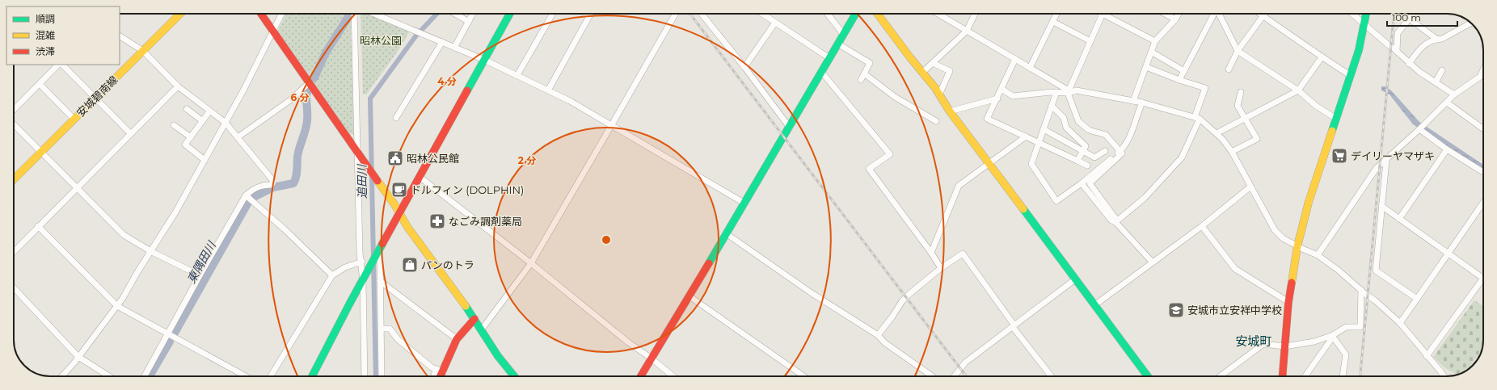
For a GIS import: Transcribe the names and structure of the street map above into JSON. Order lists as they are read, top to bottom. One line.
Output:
{"streets":{"street":["安城碧南線"]},"districts":["安城町"],"water":["追田川","東隅田川"],"parks":["昭林公園"],"places":{"supermarket":["デイリーヤマザキ"],"public building":["昭林公民館"],"cafe":["ドルフィン (DOLPHIN)"],"pharmacy":["なごみ調剤薬局"],"shop":["パンのトラ"],"school or university":["安城市立安祥中学校"]},"legend":["順調","混雑","渋滞"],"scale_bar":"100 m","rings":["4 分","6 分","2 分"]}
